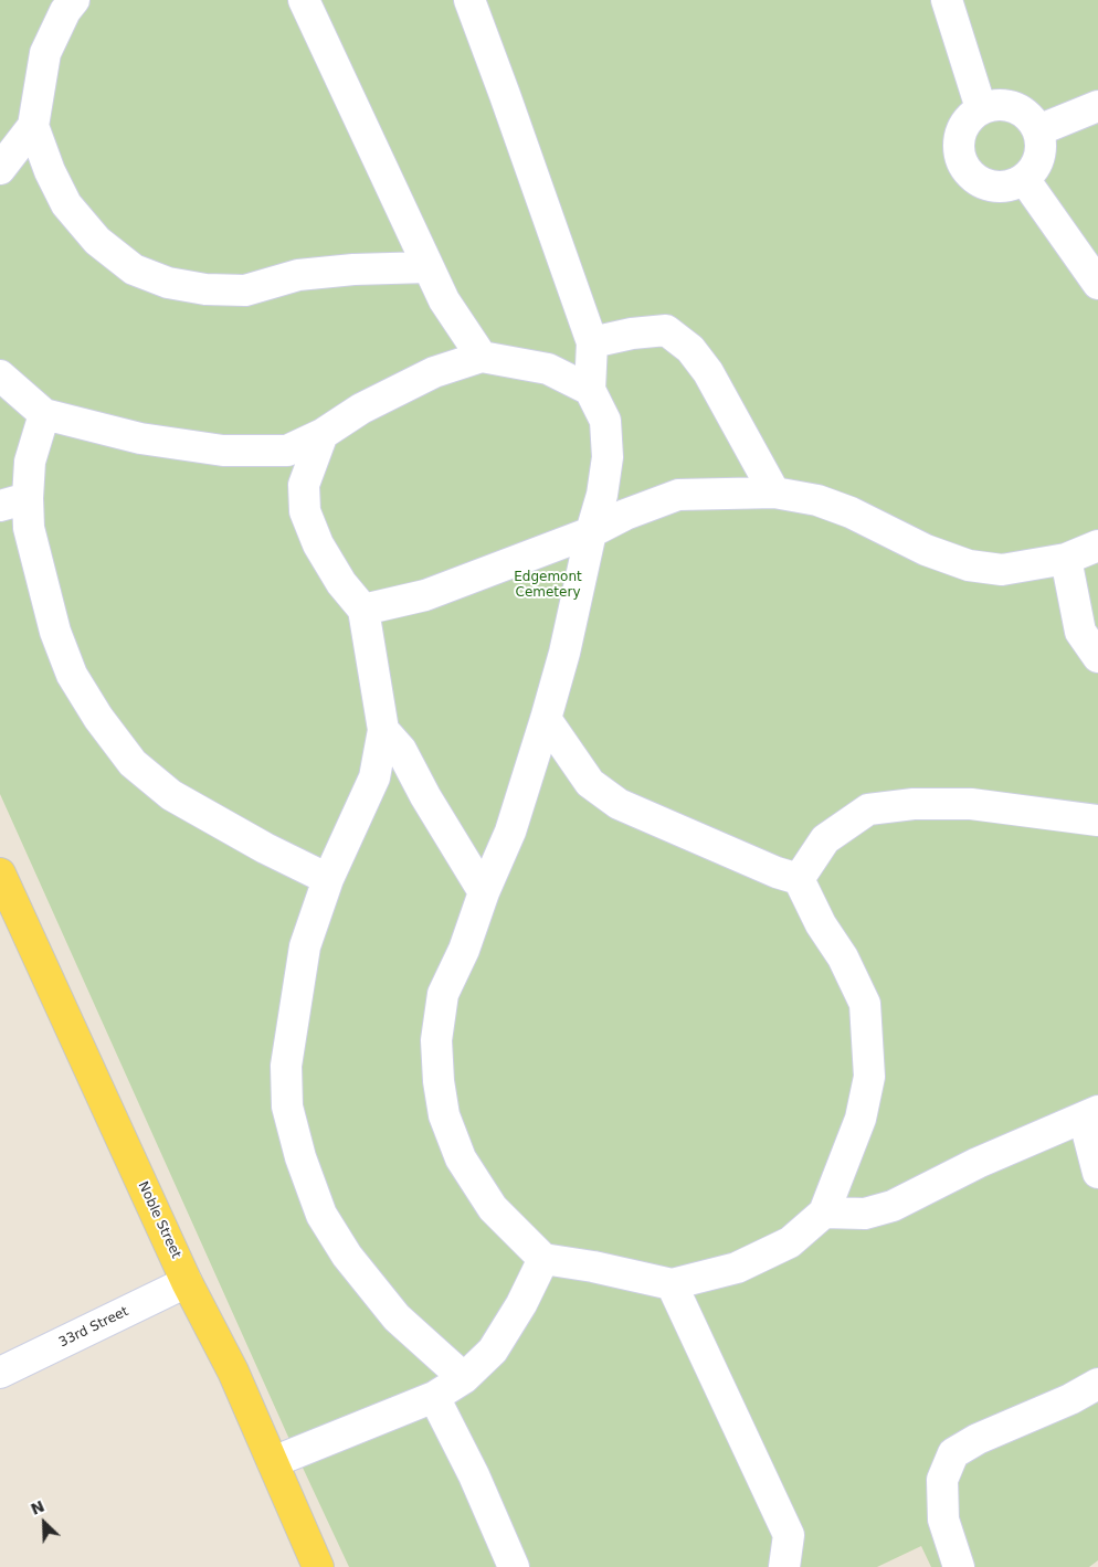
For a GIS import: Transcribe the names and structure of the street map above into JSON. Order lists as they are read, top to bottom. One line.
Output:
{"streets":{"main road":["Noble Street"],"street":["33rd Street"]},"crossings":[["Noble Street","33rd Street"]],"parks":["Edgemont Cemetery"],"north":"top left"}
